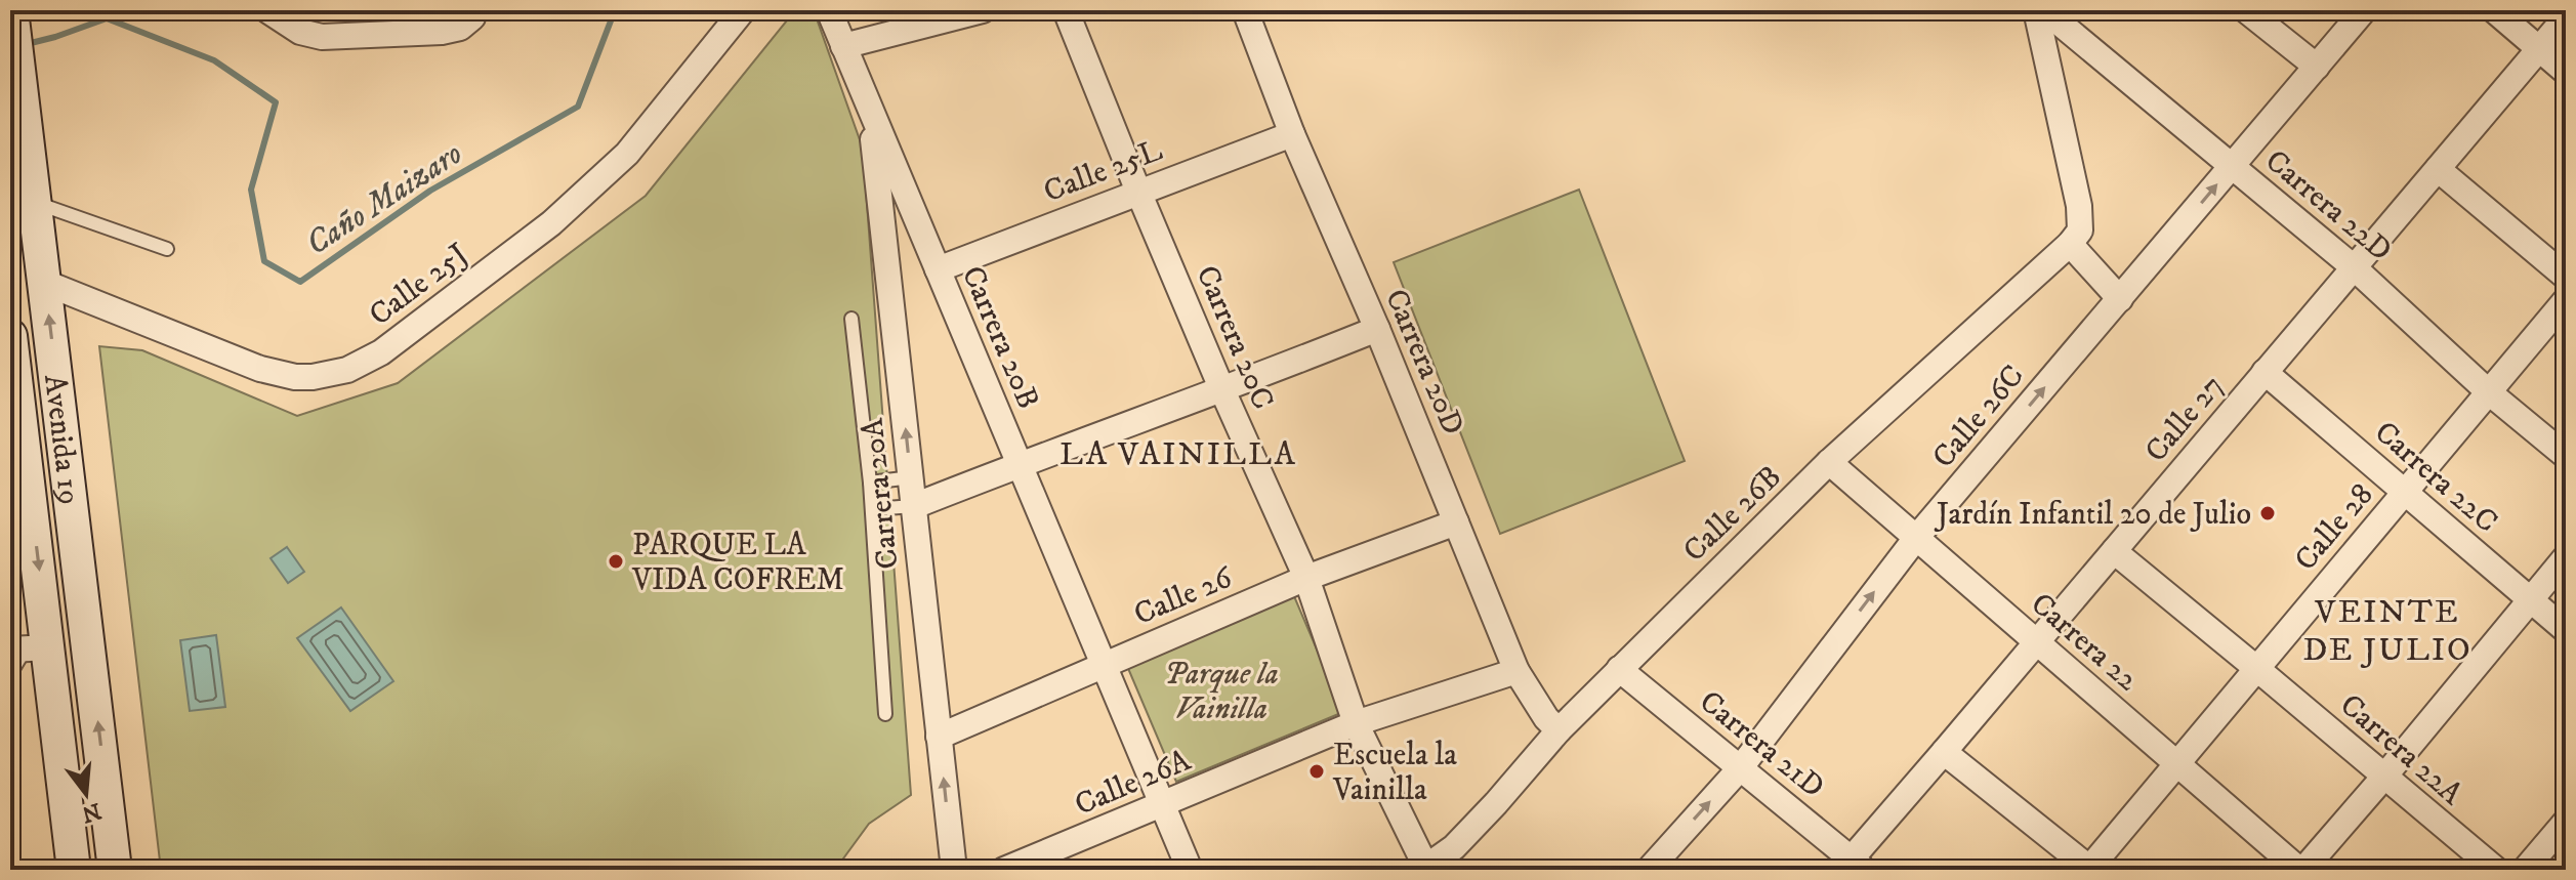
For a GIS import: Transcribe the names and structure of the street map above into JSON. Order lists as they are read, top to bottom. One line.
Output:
{"streets":{"main road":["Avenida 19"],"street":["Calle 25L","Carrera 22D","Calle 25J","Carrera 20B","Carrera 20C","Carrera 20D","Calle 26C","Calle 27","Carrera 22C","Carrera 20A","Calle 26B","Calle 28","Calle 26","Carrera 22","Carrera 21D","Carrera 22A","Calle 26A"]},"crossings":[["Calle 25L","Carrera 20B"],["Calle 25L","Carrera 20C"],["Calle 25L","Carrera 20D"],["Carrera 22D","Calle 26C"],["Carrera 22D","Calle 27"],["Carrera 22D","Calle 28"],["Calle 25J","Avenida 19"],["Carrera 20B","Carrera 20A"],["Carrera 20B","Calle 26"],["Carrera 20B","Calle 26A"],["Carrera 20C","Calle 26B"],["Carrera 20C","Calle 26"],["Carrera 20C","Calle 26A"],["Carrera 20D","Calle 26B"],["Carrera 20D","Calle 26"],["Carrera 20D","Calle 26A"],["Calle 26C","Carrera 22"],["Calle 26C","Carrera 21D"],["Calle 27","Carrera 22C"],["Calle 27","Carrera 22"],["Calle 27","Carrera 21D"],["Calle 27","Carrera 22A"],["Carrera 22C","Calle 28"],["Carrera 20A","Calle 26"],["Calle 26B","Carrera 22"],["Calle 26B","Carrera 21D"],["Calle 28","Carrera 22"],["Calle 28","Carrera 22A"]],"one_way":["Calle 26C","Carrera 20A"],"districts":["LA VAINILLA","VEINTE DE JULIO"],"water":["Caño Maizaro"],"parks":["Parque la Vainilla"],"places":["Jardín Infantil 20 de Julio","PARQUE LA VIDA COFREM","Escuela la Vainilla"],"north":"bottom"}
